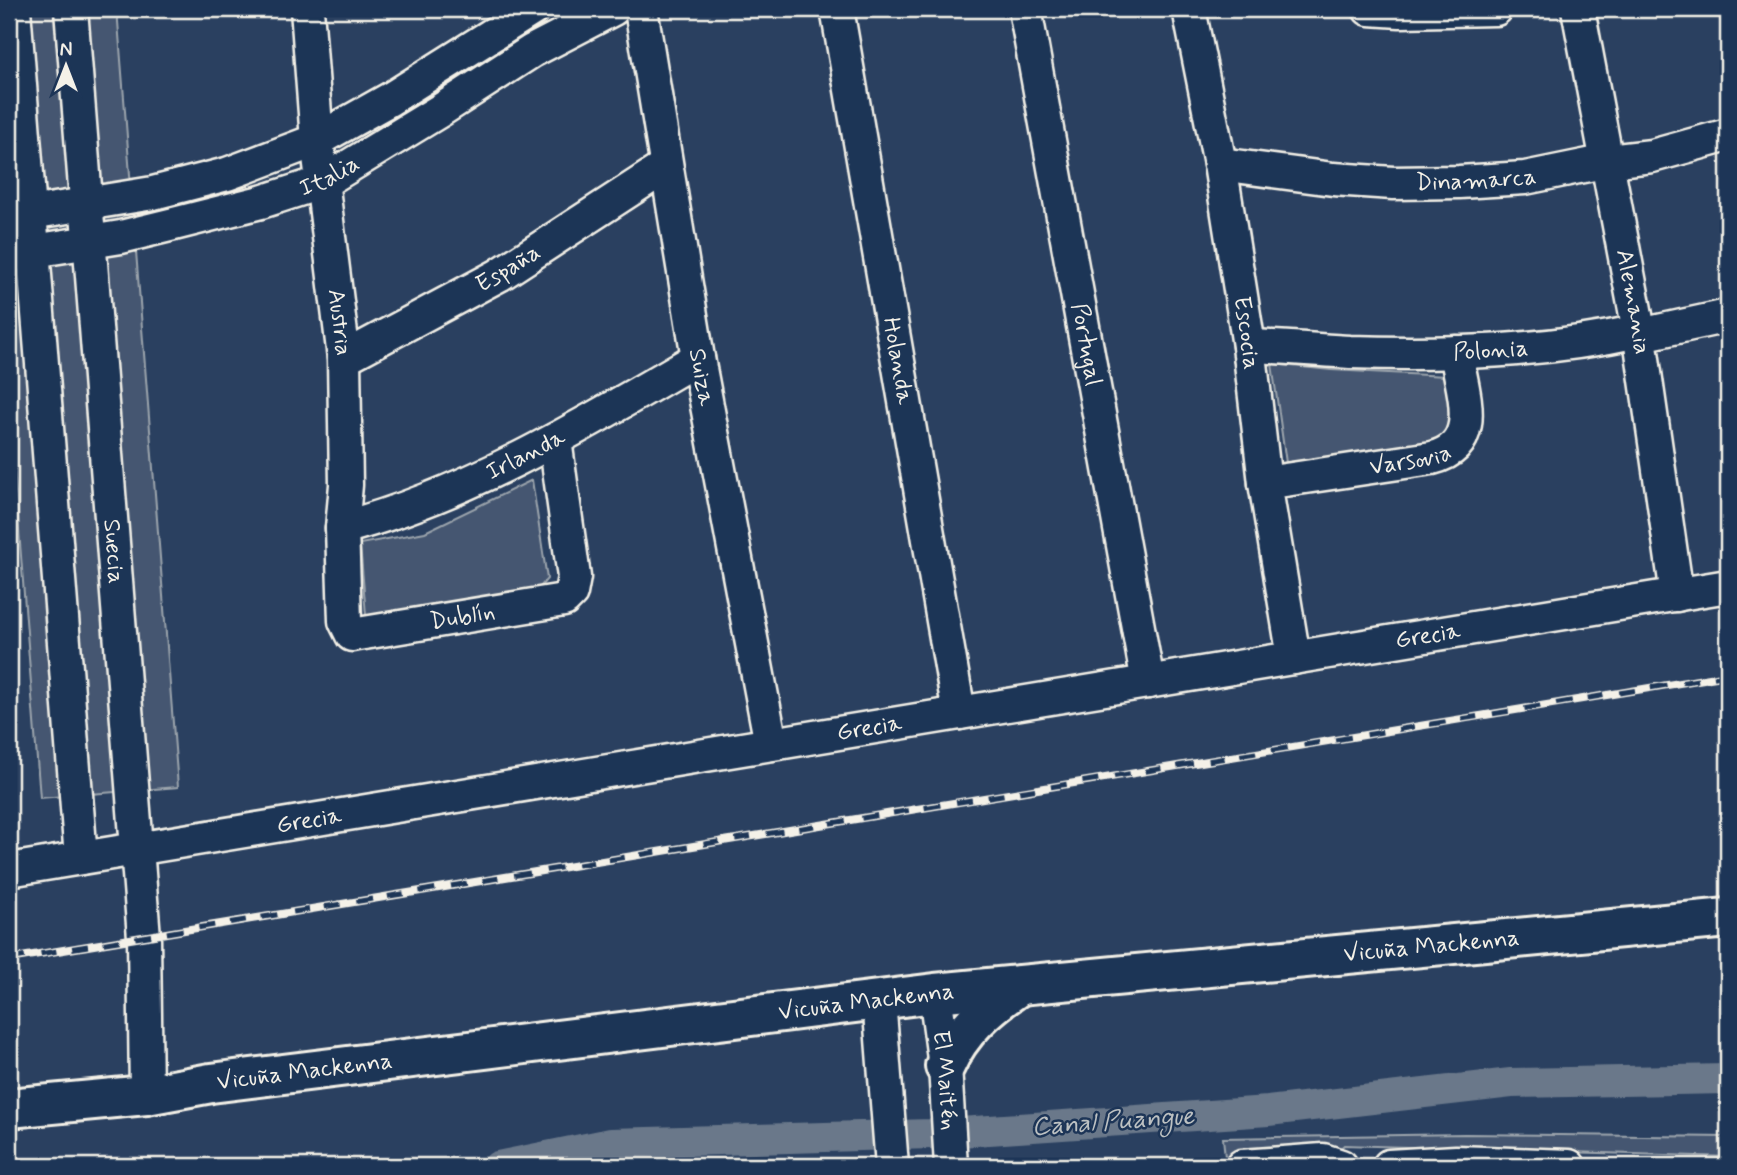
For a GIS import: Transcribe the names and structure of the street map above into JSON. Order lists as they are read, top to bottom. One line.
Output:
{"streets":{"main road":["Vicuña Mackenna"],"street":["Italia","Dinamarca","España","Alemania","Austria","Escocia","Portugal","Polonia","Holanda","Suiza","Irlanda","Varsovia","Suecia","Dublín","Grecia","El Maitén"]},"crossings":[["Italia","Austria"],["Italia","Suecia"],["Dinamarca","Alemania"],["Dinamarca","Escocia"],["España","Austria"],["España","Suiza"],["Alemania","Polonia"],["Alemania","Grecia"],["Austria","Irlanda"],["Austria","Dublín"],["Escocia","Polonia"],["Escocia","Varsovia"],["Escocia","Grecia"],["Portugal","Grecia"],["Polonia","Varsovia"],["Holanda","Grecia"],["Suiza","Irlanda"],["Suiza","Grecia"],["Irlanda","Dublín"],["Suecia","Grecia"],["Suecia","Vicuña Mackenna"],["Vicuña Mackenna","El Maitén"]],"water":["Canal Puangue"],"north":"top"}
